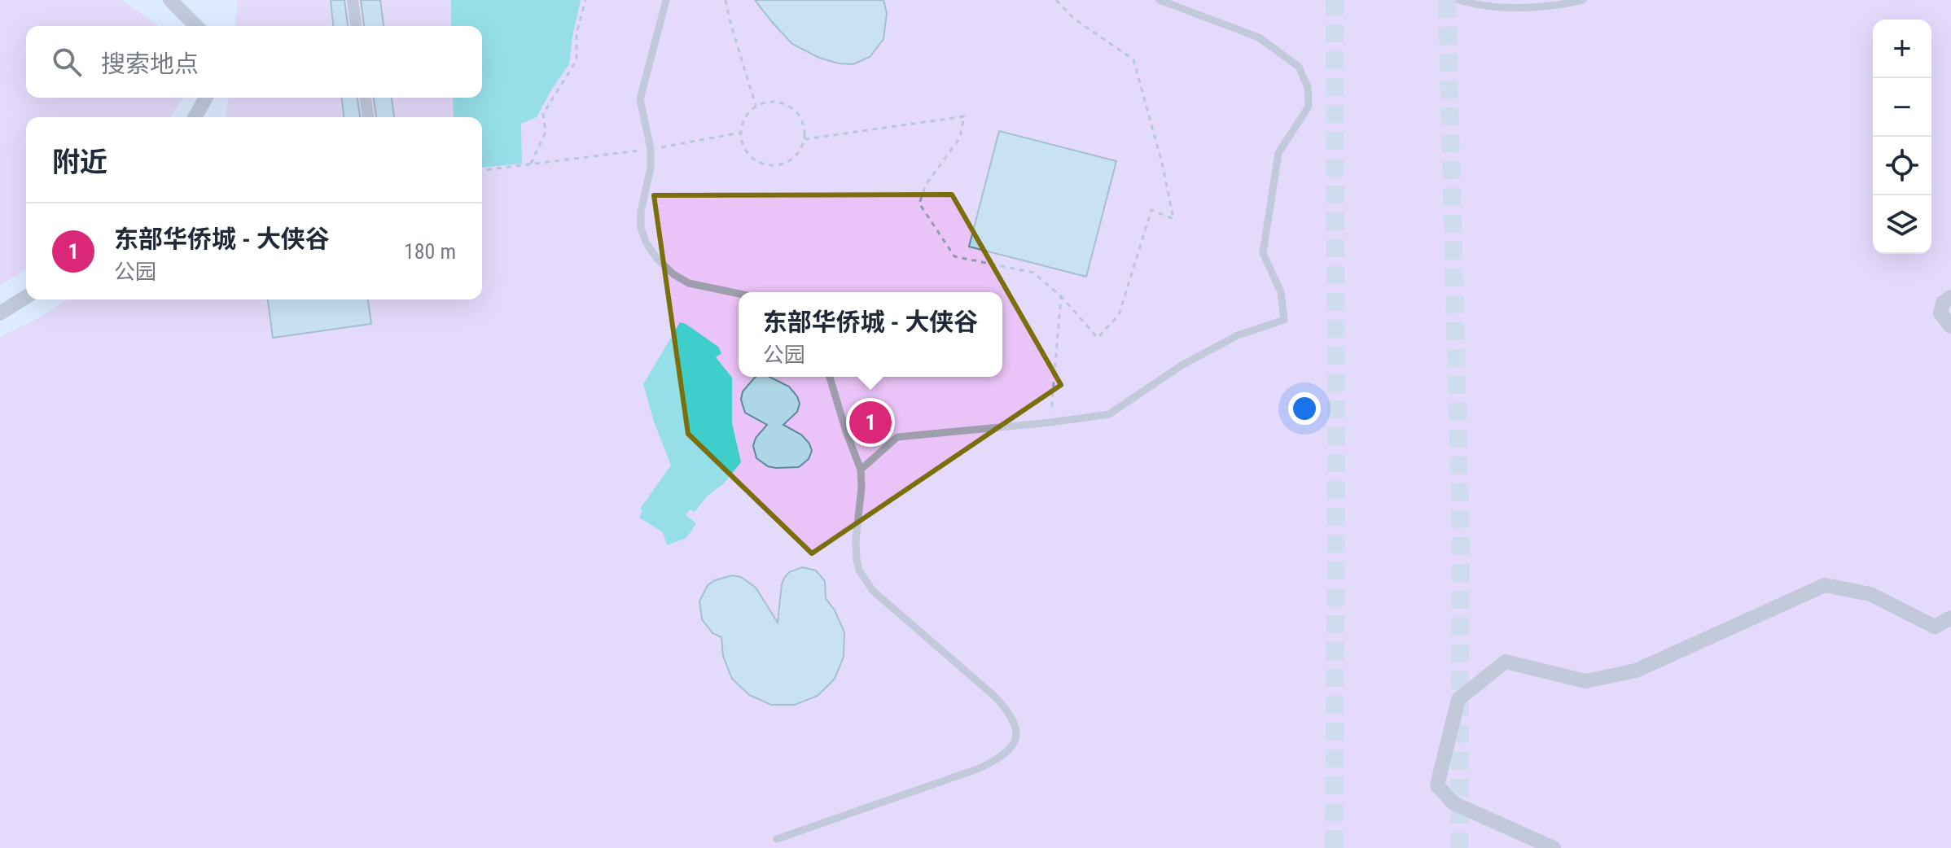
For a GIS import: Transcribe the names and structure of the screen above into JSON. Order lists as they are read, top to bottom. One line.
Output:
{"page":{"map_buttons":["+","−"],"search":"搜索地点","heading":"附近","list":[{"mark":"1","name":"东部华侨城 - 大侠谷","note":"公园","value":"180 m"}],"popup":["东部华侨城 - 大侠谷","公园"],"pins":"1"}}
